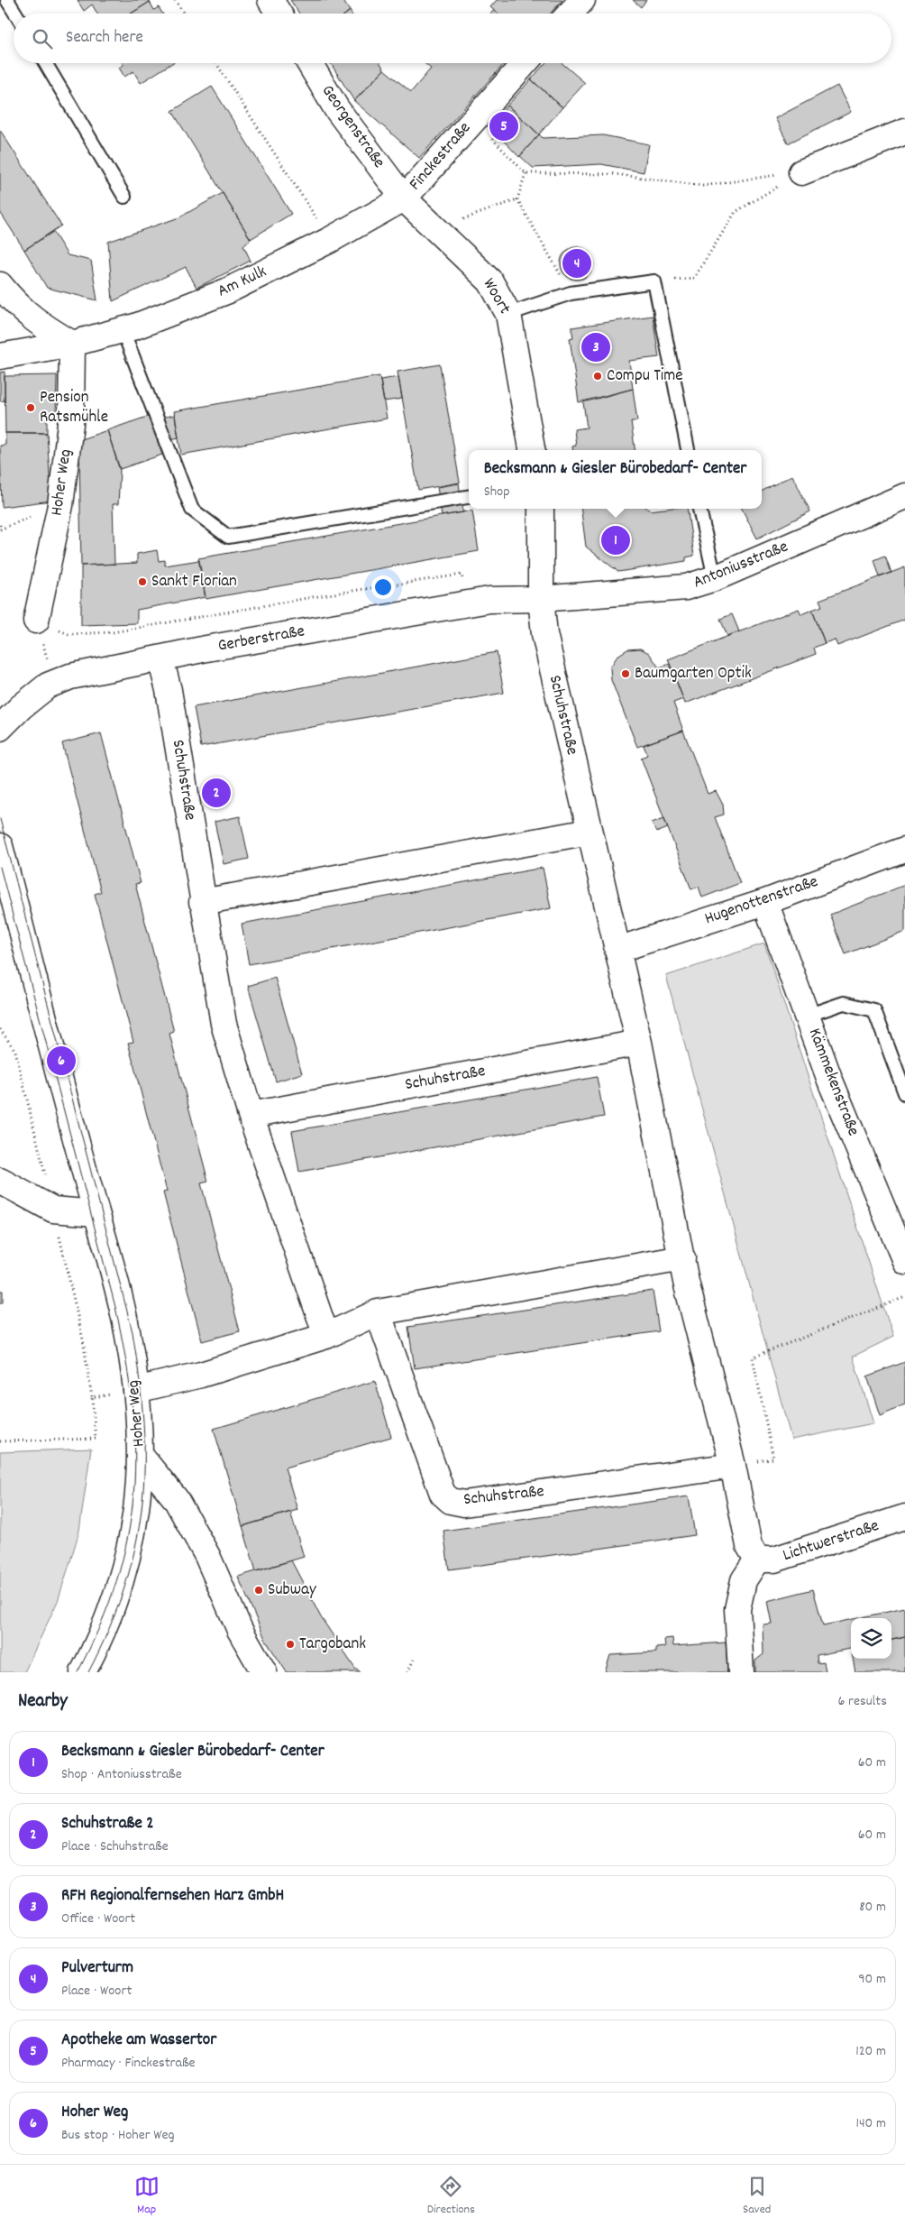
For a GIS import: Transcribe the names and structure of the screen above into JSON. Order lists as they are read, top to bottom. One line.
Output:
{"streets":{"street":["Georgenstraße","Finckestraße","Am Kulk","Woort","Hoher Weg","Antoniusstraße","Gerberstraße","Schuhstraße","Hugenottenstraße","Kämmekenstraße","Lichtwerstraße"]},"crossings":[["Georgenstraße","Finckestraße"],["Georgenstraße","Am Kulk"],["Georgenstraße","Woort"],["Finckestraße","Am Kulk"],["Finckestraße","Woort"],["Am Kulk","Woort"],["Am Kulk","Hoher Weg"],["Antoniusstraße","Gerberstraße"],["Antoniusstraße","Schuhstraße"],["Gerberstraße","Schuhstraße"],["Schuhstraße","Hugenottenstraße"],["Schuhstraße","Lichtwerstraße"],["Hugenottenstraße","Kämmekenstraße"]],"places":["Compu Time","Pension Ratsmühle","Sankt Florian","Baumgarten Optik","Subway","Targobank"],"page":{"search":"Search here","pins":["5","4","3","1","2","6"],"popup":["Becksmann & Giesler Bürobedarf- Center","Shop"],"heading":["Nearby","6 results"],"list":[{"mark":"1","name":"Becksmann & Giesler Bürobedarf- Center","note":"Shop · Antoniusstraße","value":"60 m"},{"mark":"2","name":"Schuhstraße 2","note":"Place · Schuhstraße","value":"60 m"},{"mark":"3","name":"RFH Regionalfernsehen Harz GmbH","note":"Office · Woort","value":"80 m"},{"mark":"4","name":"Pulverturm","note":"Place · Woort","value":"90 m"},{"mark":"5","name":"Apotheke am Wassertor","note":"Pharmacy · Finckestraße","value":"120 m"},{"mark":"6","name":"Hoher Weg","note":"Bus stop · Hoher Weg","value":"140 m"}],"nav":["Map","Directions","Saved"]}}
